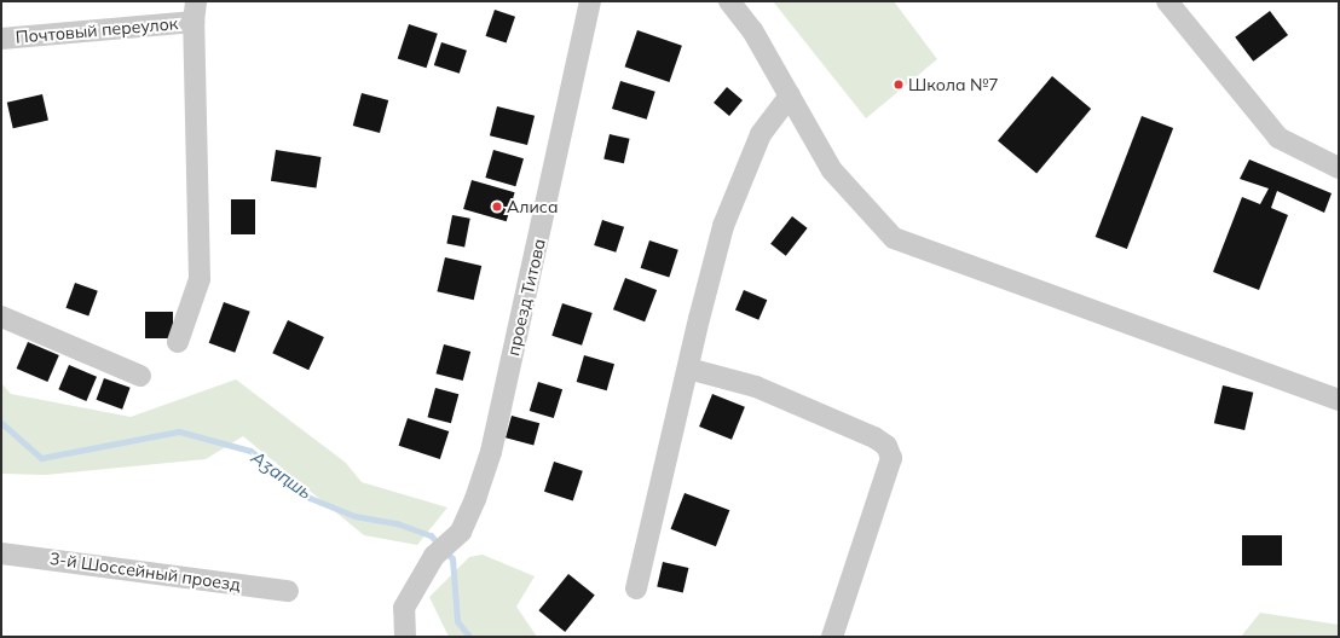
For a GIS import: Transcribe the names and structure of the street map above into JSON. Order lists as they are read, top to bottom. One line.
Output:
{"streets":{"street":["Почтовый переулок","проезд Титова","3-й Шоссейный проезд"]},"water":["Аӡаԥшь"],"places":["Школа №7","Алиса"]}
